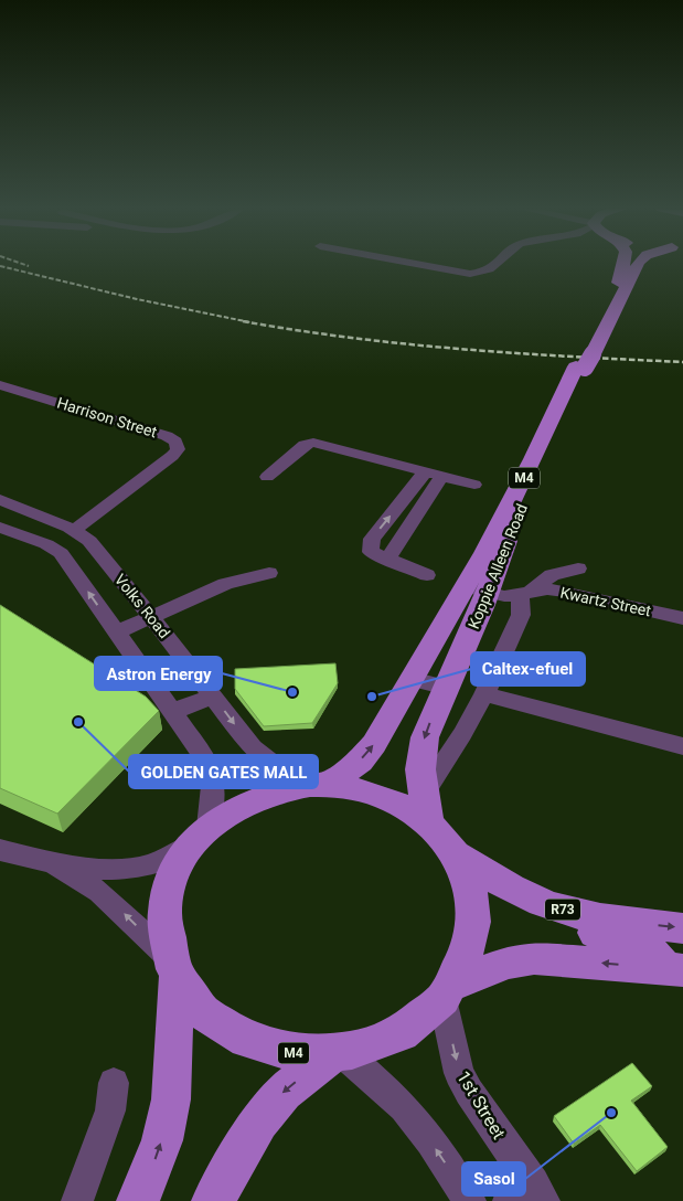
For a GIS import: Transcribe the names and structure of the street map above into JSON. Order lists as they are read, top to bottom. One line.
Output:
{"streets":{"main road":["M4","Koppie Alleen Road","R73"],"street":["Harrison Street","Kwartz Street","Volks Road","1st Street"]},"crossings":[["Harrison Street","Volks Road"],["M4","Koppie Alleen Road"],["M4","Volks Road"],["M4","R73"],["M4","1st Street"],["Koppie Alleen Road","Kwartz Street"],["Koppie Alleen Road","Volks Road"]],"places":["Astron Energy","Caltex-efuel","GOLDEN GATES MALL","Sasol"]}
